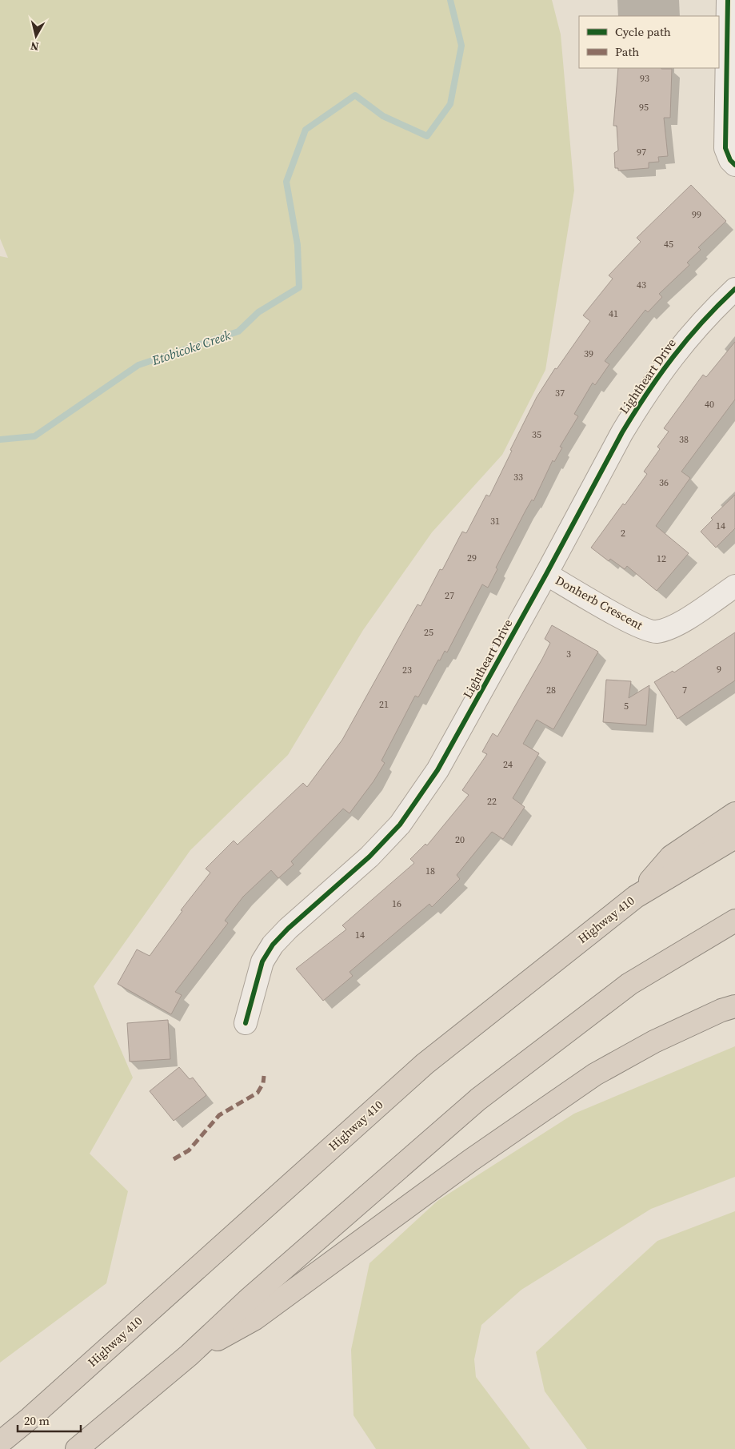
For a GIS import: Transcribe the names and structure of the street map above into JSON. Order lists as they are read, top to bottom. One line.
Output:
{"streets":{"highway":["Highway 410"],"street":["Lightheart Drive","Donherb Crescent"]},"crossings":[["Lightheart Drive","Donherb Crescent"]],"water":["Etobicoke Creek"],"house_numbers":["93","95","97","99","45","43","41","39","37","40","35","38","33","36","31","14","2","29","12","27","25","3","9","23","28","7","21","5","24","22","20","18","16","14"],"legend":["Cycle path","Path"],"scale_bar":"20 m","north":"bottom"}
